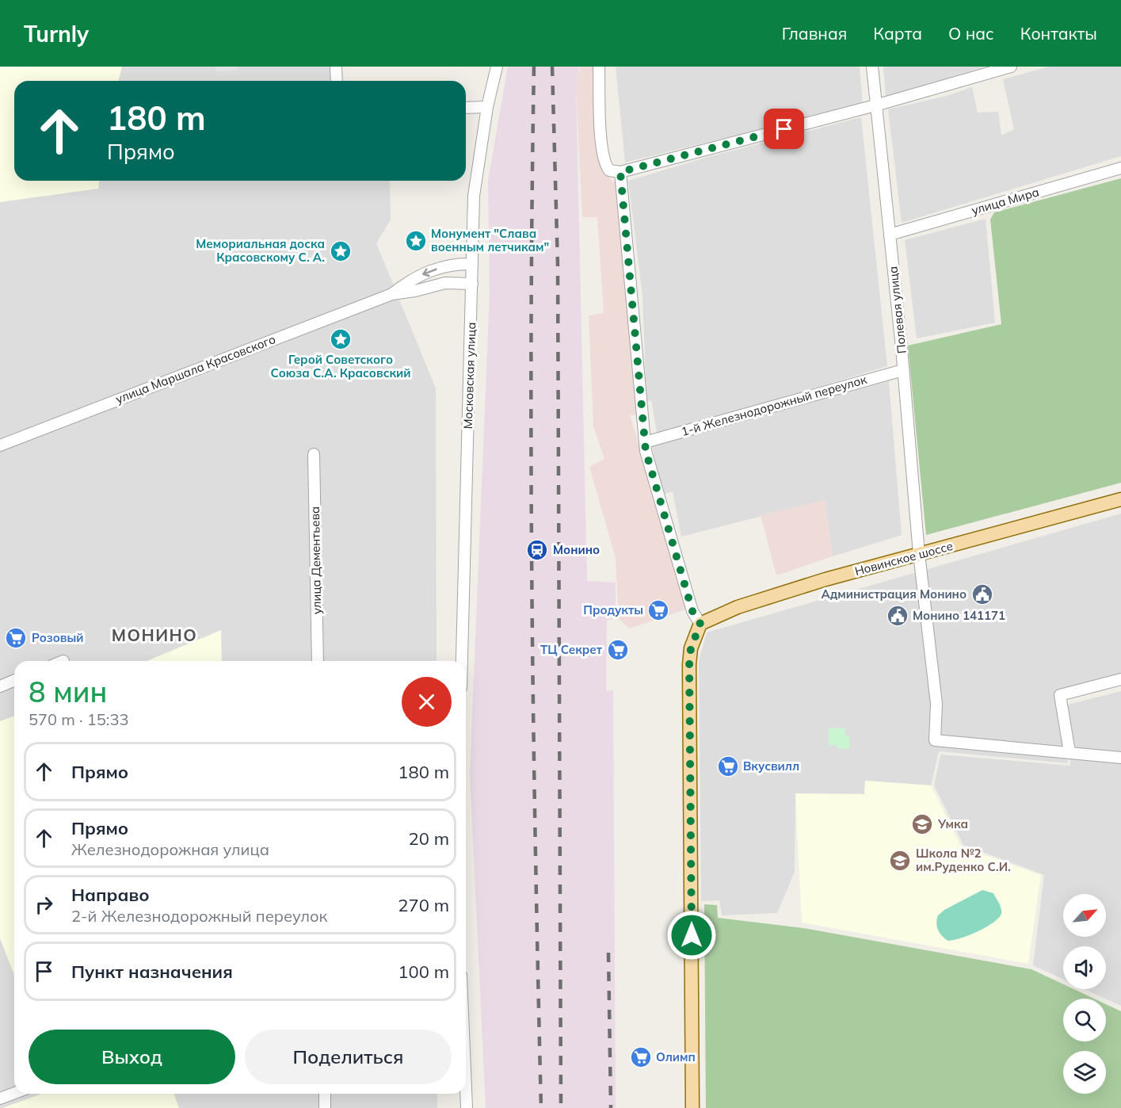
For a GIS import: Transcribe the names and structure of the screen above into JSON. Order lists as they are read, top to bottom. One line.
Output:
{"streets":{"main road":["Новинское шоссе"],"street":["улица Мира","Полевая улица","улица Маршала Красовского","Московская улица","1-й Железнодорожный переулок","улица Дементьева"]},"crossings":[["улица Мира","Полевая улица"],["Полевая улица","1-й Железнодорожный переулок"],["Полевая улица","Новинское шоссе"],["улица Маршала Красовского","Московская улица"]],"districts":["МОНИНО"],"places":{"place":["Монумент \"Слава военным летчикам\"","Мемориальная доска Красовскому С. А.","Герой Советского Союза С.А. Красовский"],"station":["Монино"],"public building":["Администрация Монино","Монино 141171"],"supermarket":["Продукты","Розовый","ТЦ Секрет","Вкусвилл","Олимп"],"school or university":["Умка","Школа №2 им.Руденко С.И."]},"north":"top right","page":{"header":"Turnly","nav":["Главная","Карта","О нас","Контакты"],"turn":["180 m","Прямо"],"heading":["8 мин","570 m · 15:33"],"list":[{"name":"Прямо","value":"180 m"},{"name":"Прямо","note":"Железнодорожная улица","value":"20 m"},{"name":"Направо","note":"2-й Железнодорожный переулок","value":"270 m"},{"name":"Пункт назначения","value":"100 m"}],"buttons":["Выход","Поделиться"]}}
